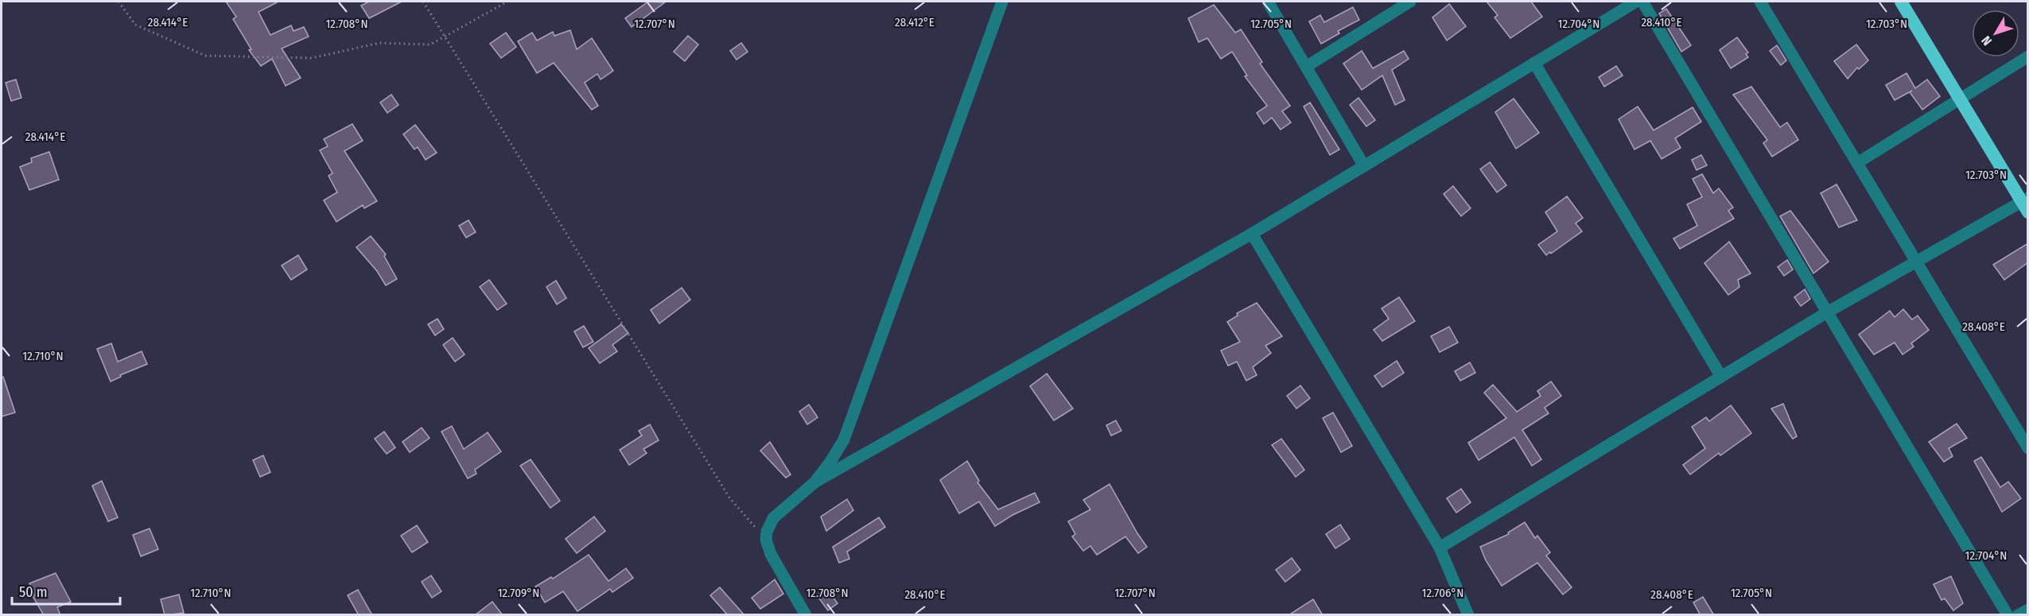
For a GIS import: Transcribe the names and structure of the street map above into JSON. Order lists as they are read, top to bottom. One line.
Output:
{"scale_bar":"50 m","north":"bottom left","coordinates":["28.414°E","28.412°E","28.410°E","12.708°N","12.707°N","12.705°N","12.704°N","12.703°N","28.408°E","12.710°N","12.709°N","12.706°N"]}
